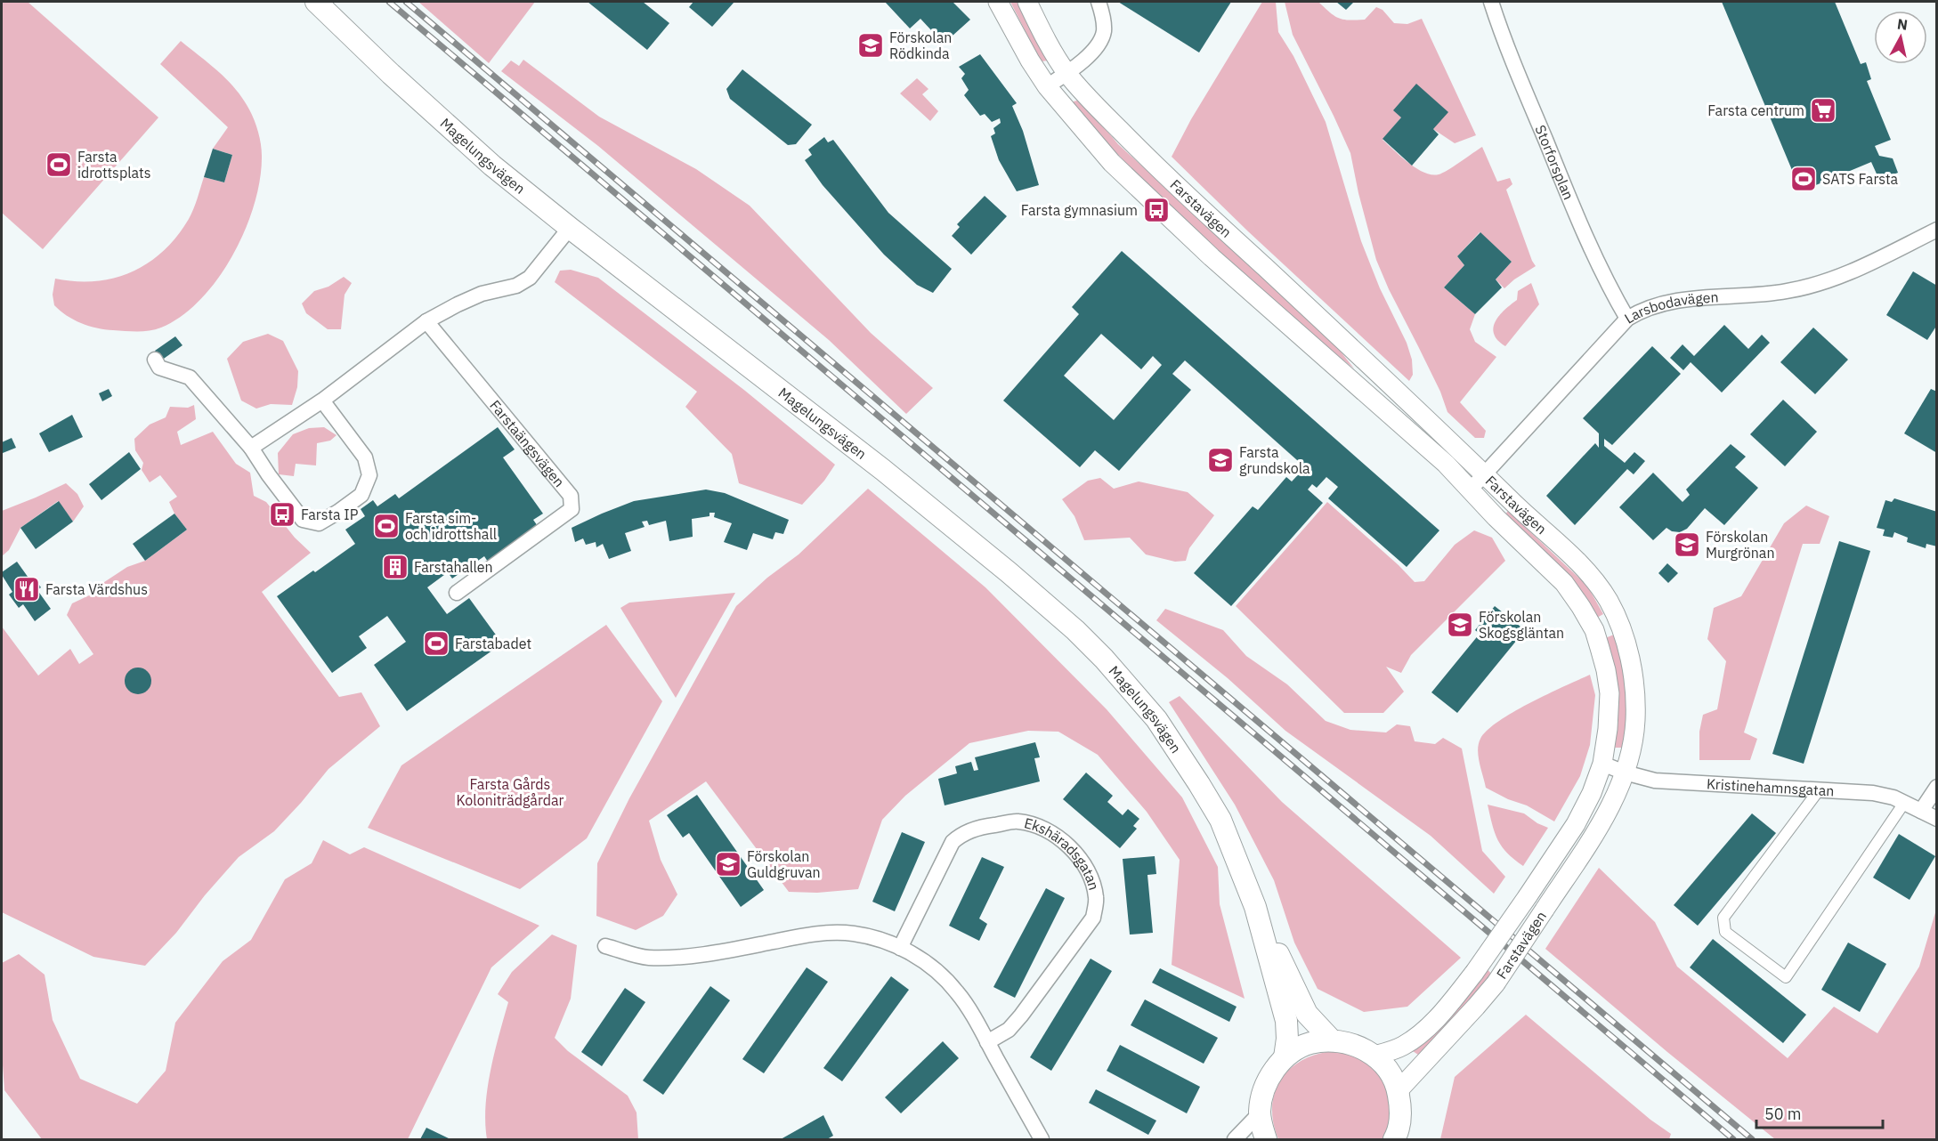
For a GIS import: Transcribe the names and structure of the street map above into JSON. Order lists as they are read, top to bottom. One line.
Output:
{"streets":{"main road":["Magelungsvägen"],"street":["Storforsplan","Farstavägen","Larsbodavägen","Farstaängsvägen","Kristinehamnsgatan","Ekshäradsgatan"]},"crossings":[["Storforsplan","Larsbodavägen"],["Farstavägen","Larsbodavägen"],["Farstavägen","Kristinehamnsgatan"]],"parks":["Farsta Gårds Koloniträdgårdar"],"places":{"school or university":["Förskolan Rödkinda","Farsta grundskola","Förskolan Murgrönan","Förskolan Skogsgläntan","Förskolan Guldgruvan"],"supermarket":["Farsta centrum"],"sports":["Farsta idrottsplats","SATS Farsta","Farsta sim- och idrottshall","Farstabadet"],"bus stop":["Farsta gymnasium","Farsta IP"],"building":["Farstahallen"],"restaurant":["Farsta Värdshus"]},"scale_bar":"50 m","north":"top"}
